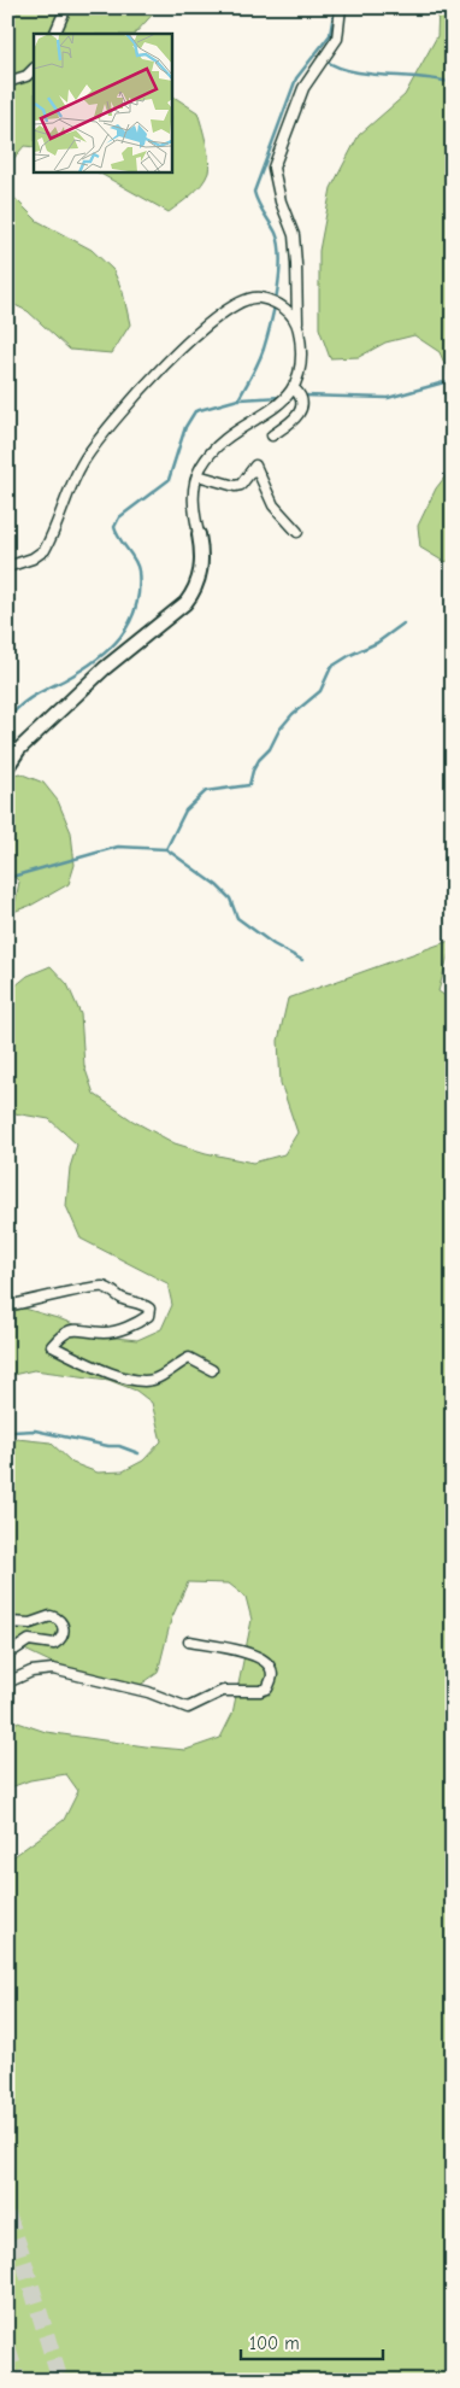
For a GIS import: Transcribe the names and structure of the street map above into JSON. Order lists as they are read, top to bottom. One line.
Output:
{"scale_bar":"100 m"}
